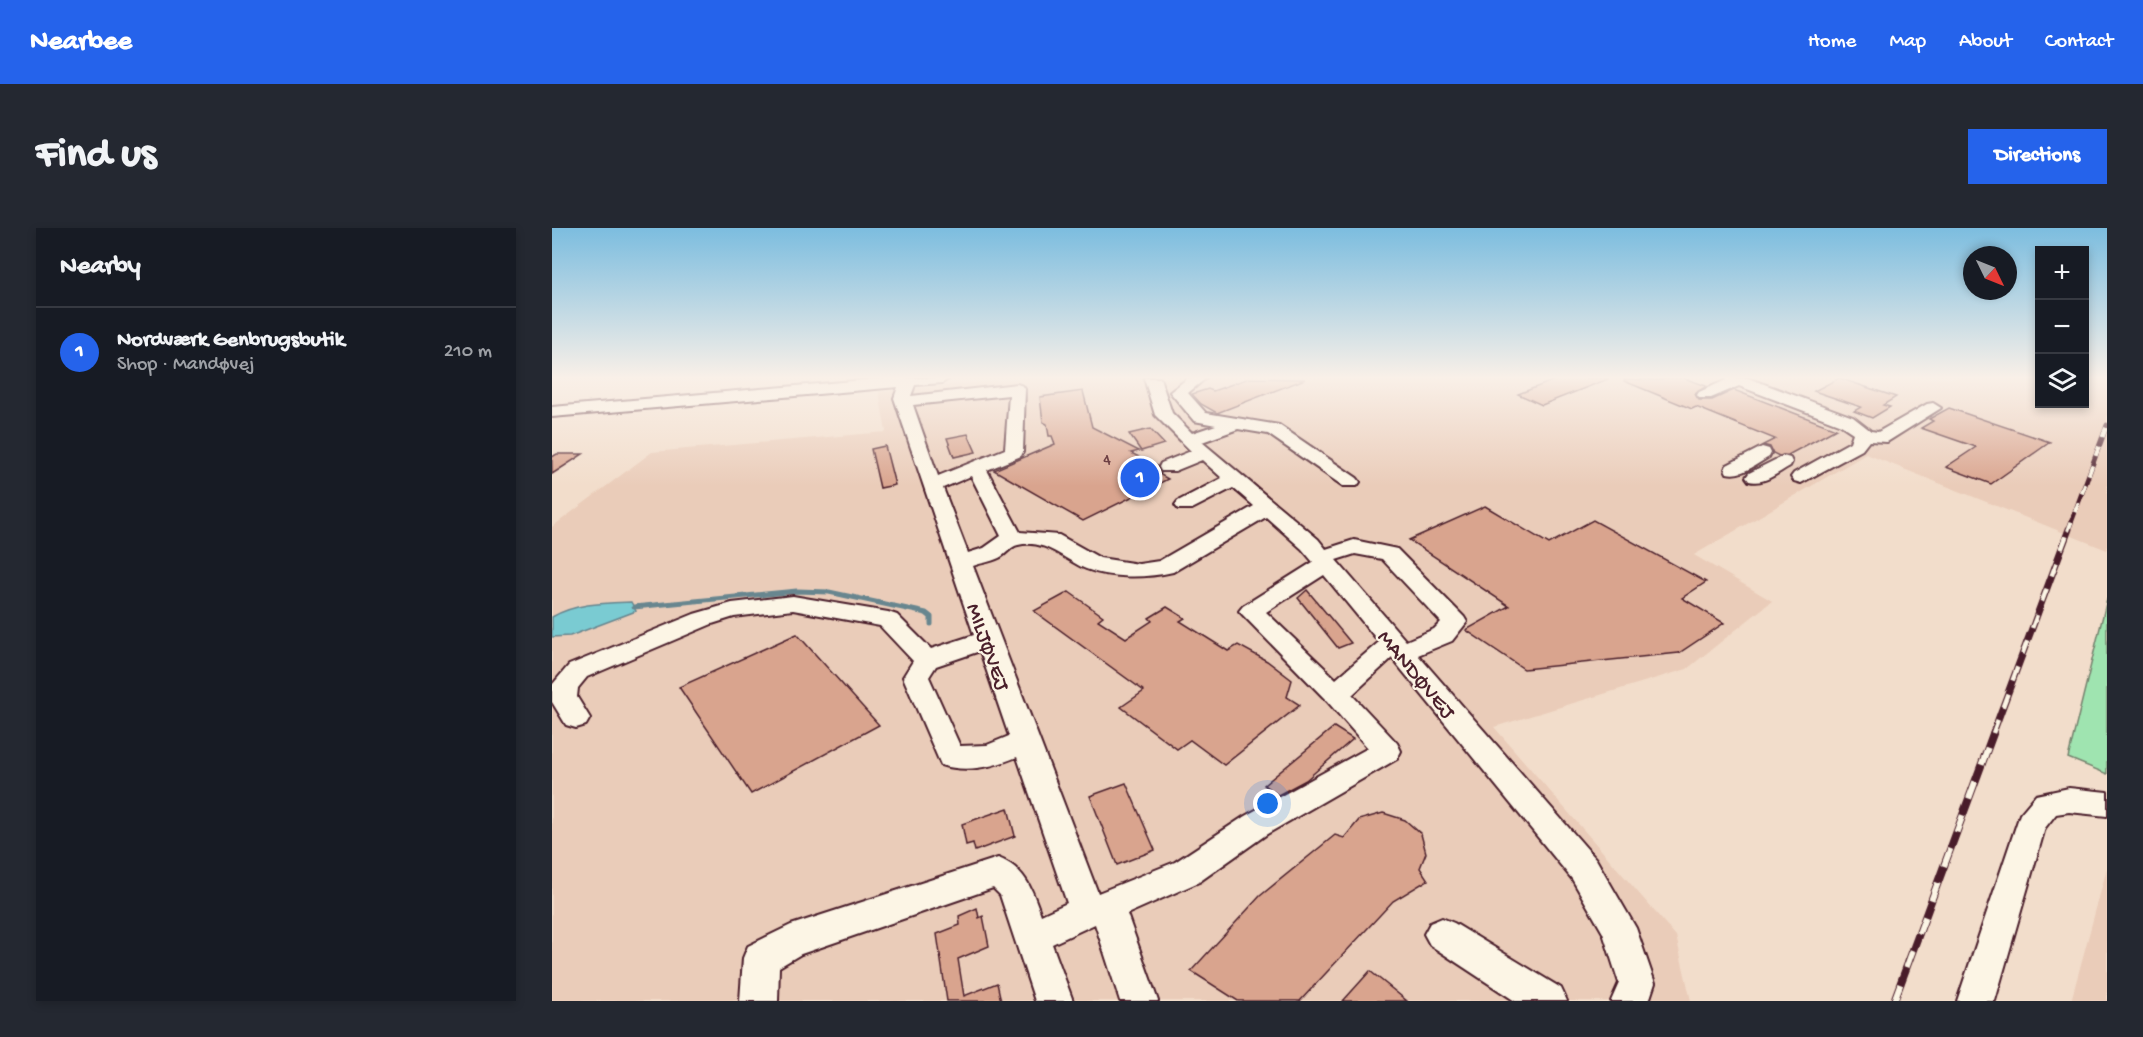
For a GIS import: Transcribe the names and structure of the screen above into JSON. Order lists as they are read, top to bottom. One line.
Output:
{"streets":{"street":["MILJØVEJ","MANDØVEJ"]},"house_numbers":["4"],"north":"bottom right","page":{"header":"Nearbee","nav":["Home","Map","About","Contact"],"buttons":"Directions","title":"Find us","heading":"Nearby","map_buttons":["+","−"],"list":[{"mark":"1","name":"Nordværk Genbrugsbutik","note":"Shop · Mandøvej","value":"210 m"}],"pins":"1"}}
